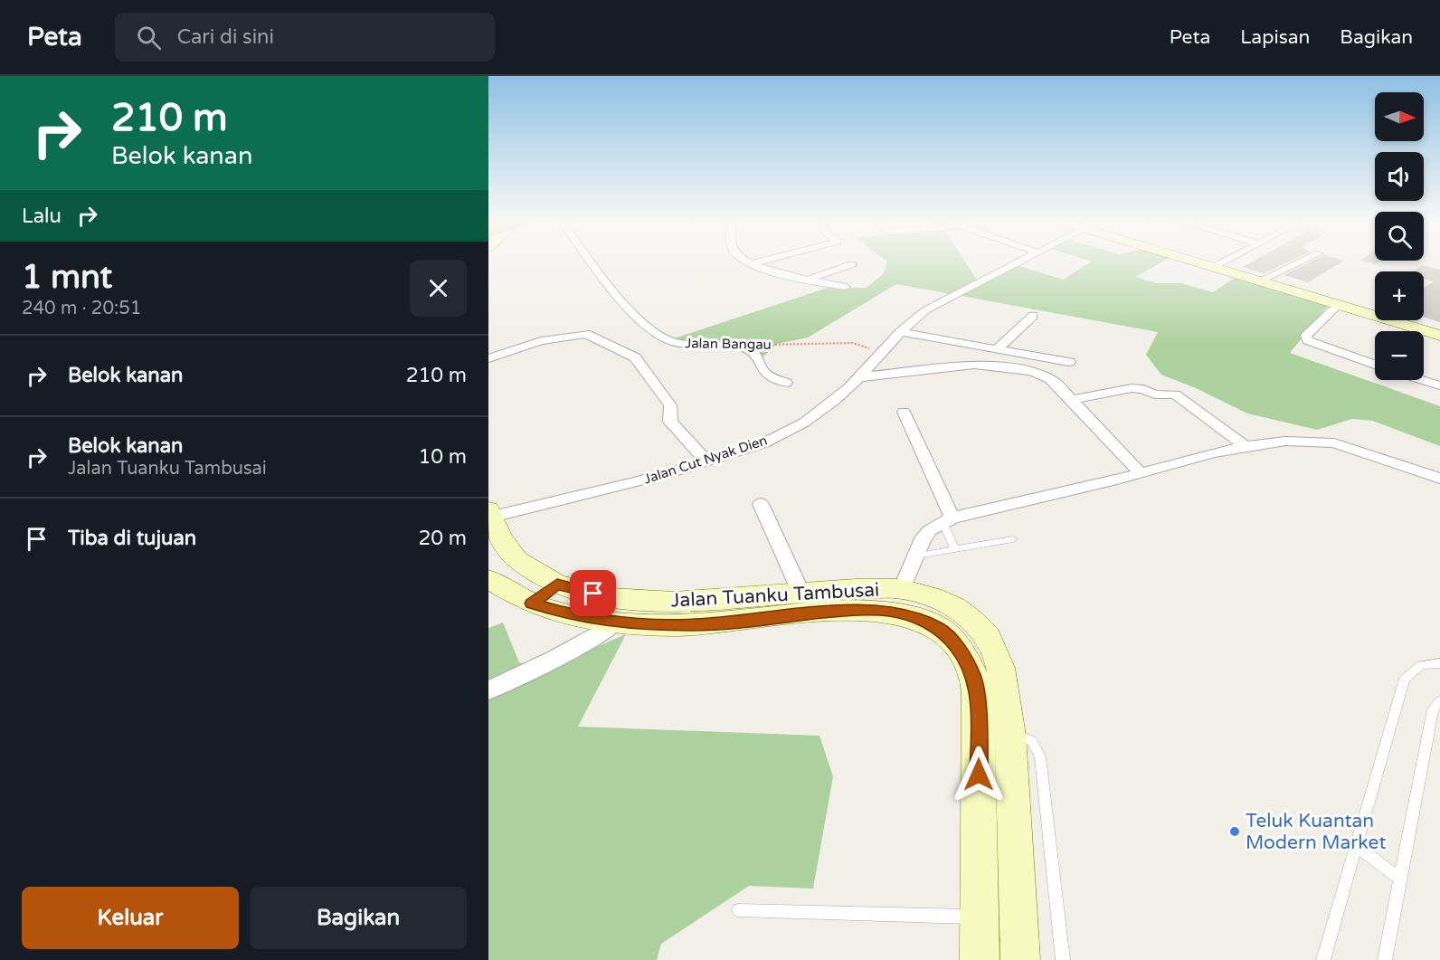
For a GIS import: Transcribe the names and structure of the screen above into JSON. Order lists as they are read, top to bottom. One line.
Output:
{"streets":{"main road":["Jalan Tuanku Tambusai"],"street":["Jalan Bangau","Jalan Cut Nyak Dien"]},"crossings":[["Jalan Bangau","Jalan Cut Nyak Dien"],["Jalan Cut Nyak Dien","Jalan Tuanku Tambusai"]],"places":["Teluk Kuantan Modern Market"],"north":"right","page":{"header":"Peta","search":"Cari di sini","nav":["Peta","Lapisan","Bagikan"],"turn":["210 m","Belok kanan"],"map_buttons":["+","−"],"then":"Lalu","heading":["1 mnt","240 m · 20:51"],"list":[{"name":"Belok kanan","value":"210 m"},{"name":"Belok kanan","note":"Jalan Tuanku Tambusai","value":"10 m"},{"name":"Tiba di tujuan","value":"20 m"}],"buttons":["Keluar","Bagikan"]}}
